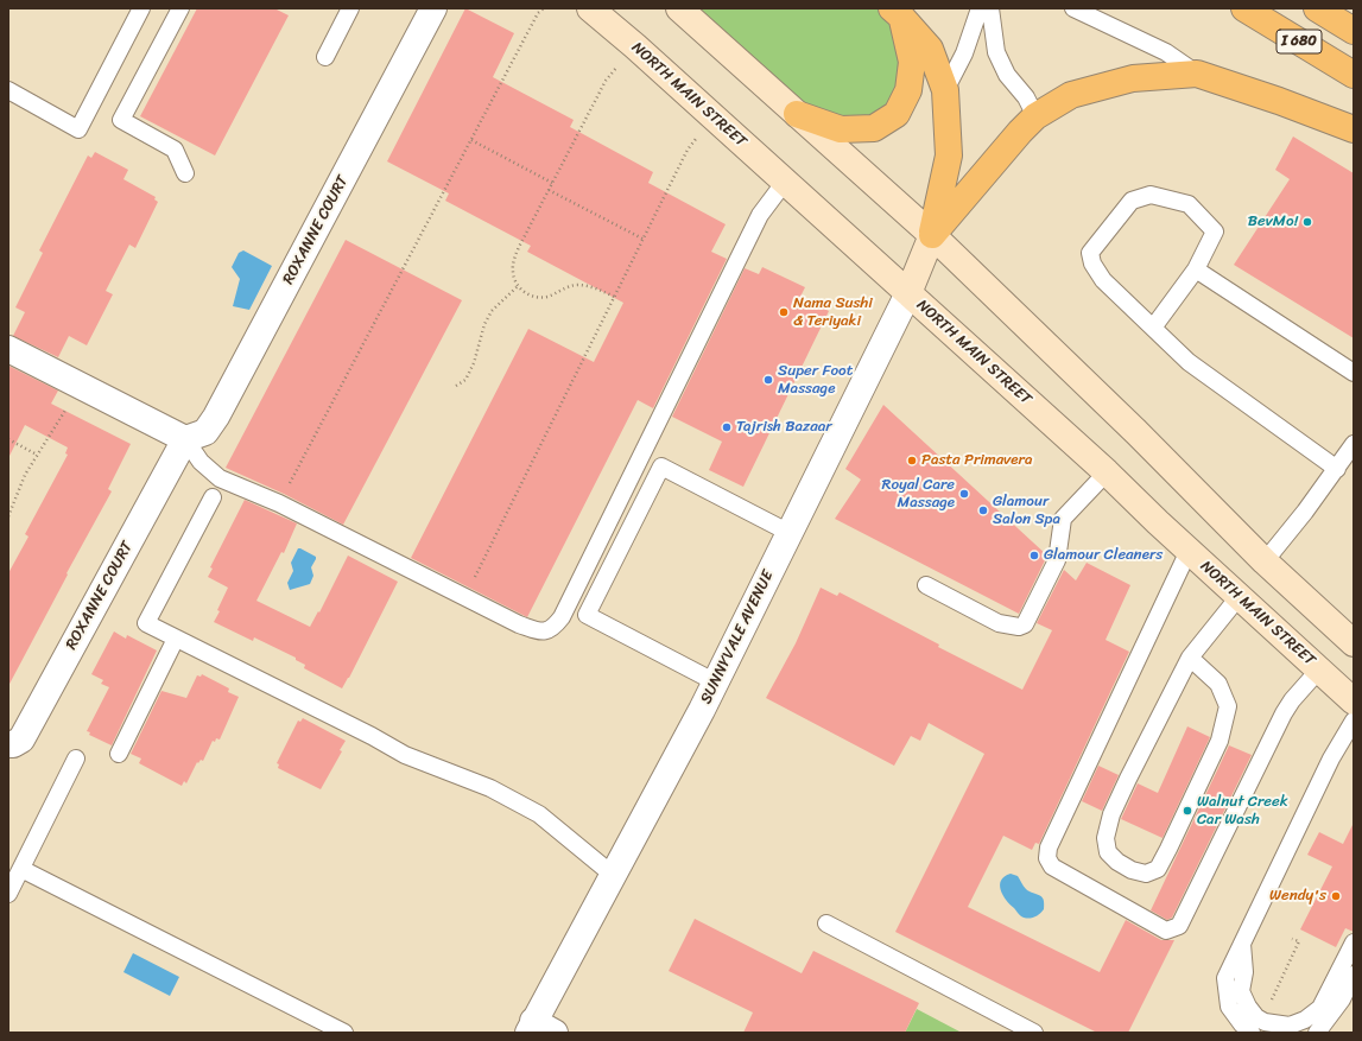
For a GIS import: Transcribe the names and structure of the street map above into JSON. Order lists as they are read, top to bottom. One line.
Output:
{"streets":{"highway":["I 680"],"main road":["NORTH MAIN STREET","SUNNYVALE AVENUE"],"street":["ROXANNE COURT"]},"crossings":[["NORTH MAIN STREET","SUNNYVALE AVENUE"]],"places":["BevMo!","Nama Sushi & Teriyaki","Super Foot Massage","Tajrish Bazaar","Pasta Primavera","Royal Care Massage","Glamour Salon Spa","Glamour Cleaners","Walnut Creek Car Wash","Wendy's"]}
